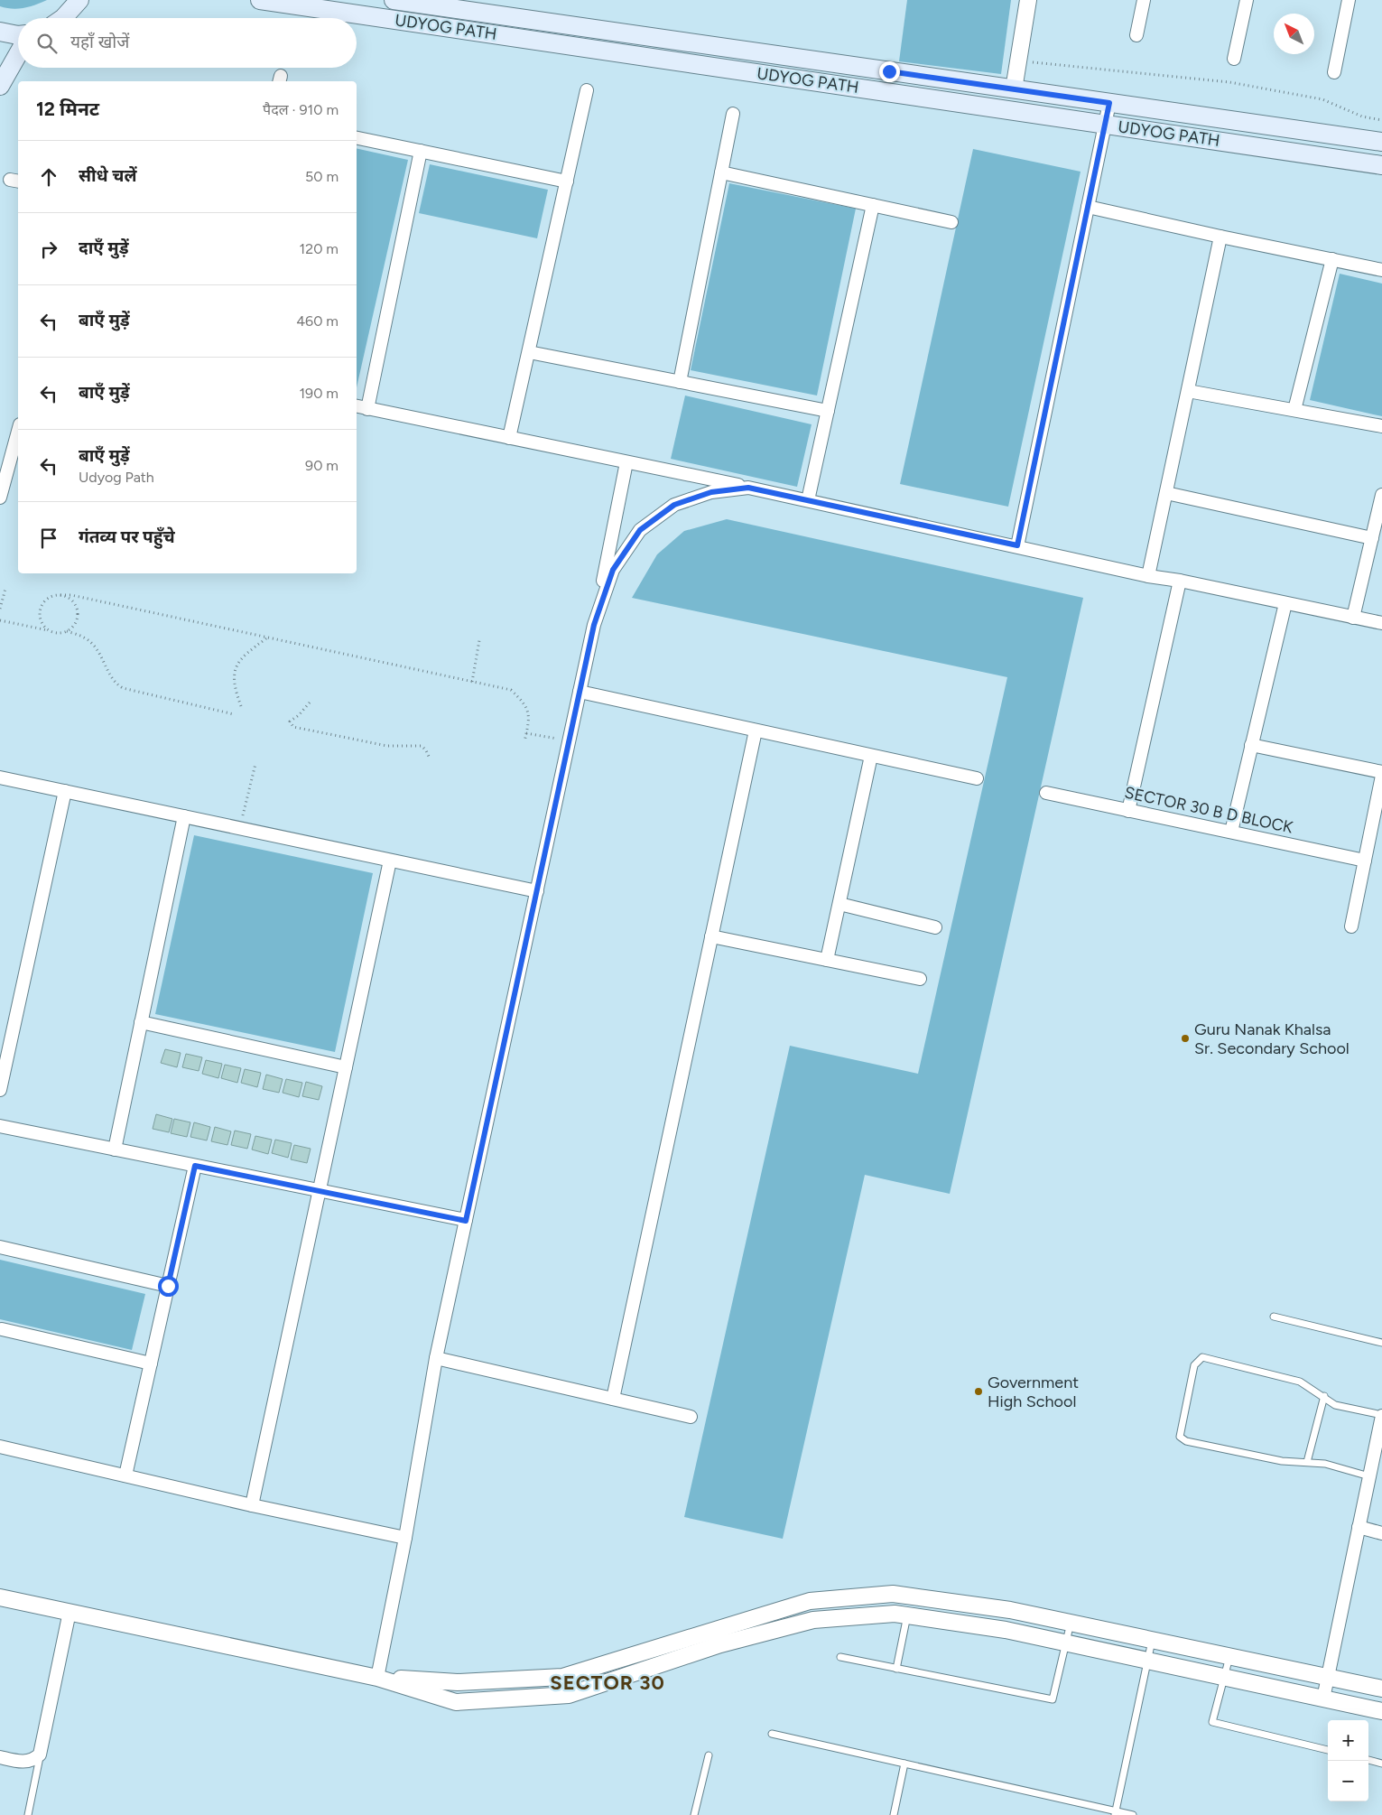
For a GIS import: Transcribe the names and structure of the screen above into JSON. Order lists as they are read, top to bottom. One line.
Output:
{"streets":{"main road":["UDYOG PATH"],"street":["SECTOR 30 B D BLOCK"]},"districts":["SECTOR 30"],"places":["Guru Nanak Khalsa Sr. Secondary School","Government High School"],"north":"top left","page":{"search":"यहाँ खोजें","heading":["12 मिनट","पैदल · 910 m"],"list":[["सीधे चलें","50 m"],["दाएँ मुड़ें","120 m"],["बाएँ मुड़ें","460 m"],["बाएँ मुड़ें","190 m"],["बाएँ मुड़ें","Udyog Path","90 m"],"गंतव्य पर पहुँचे"],"map_buttons":["+","−"]}}
